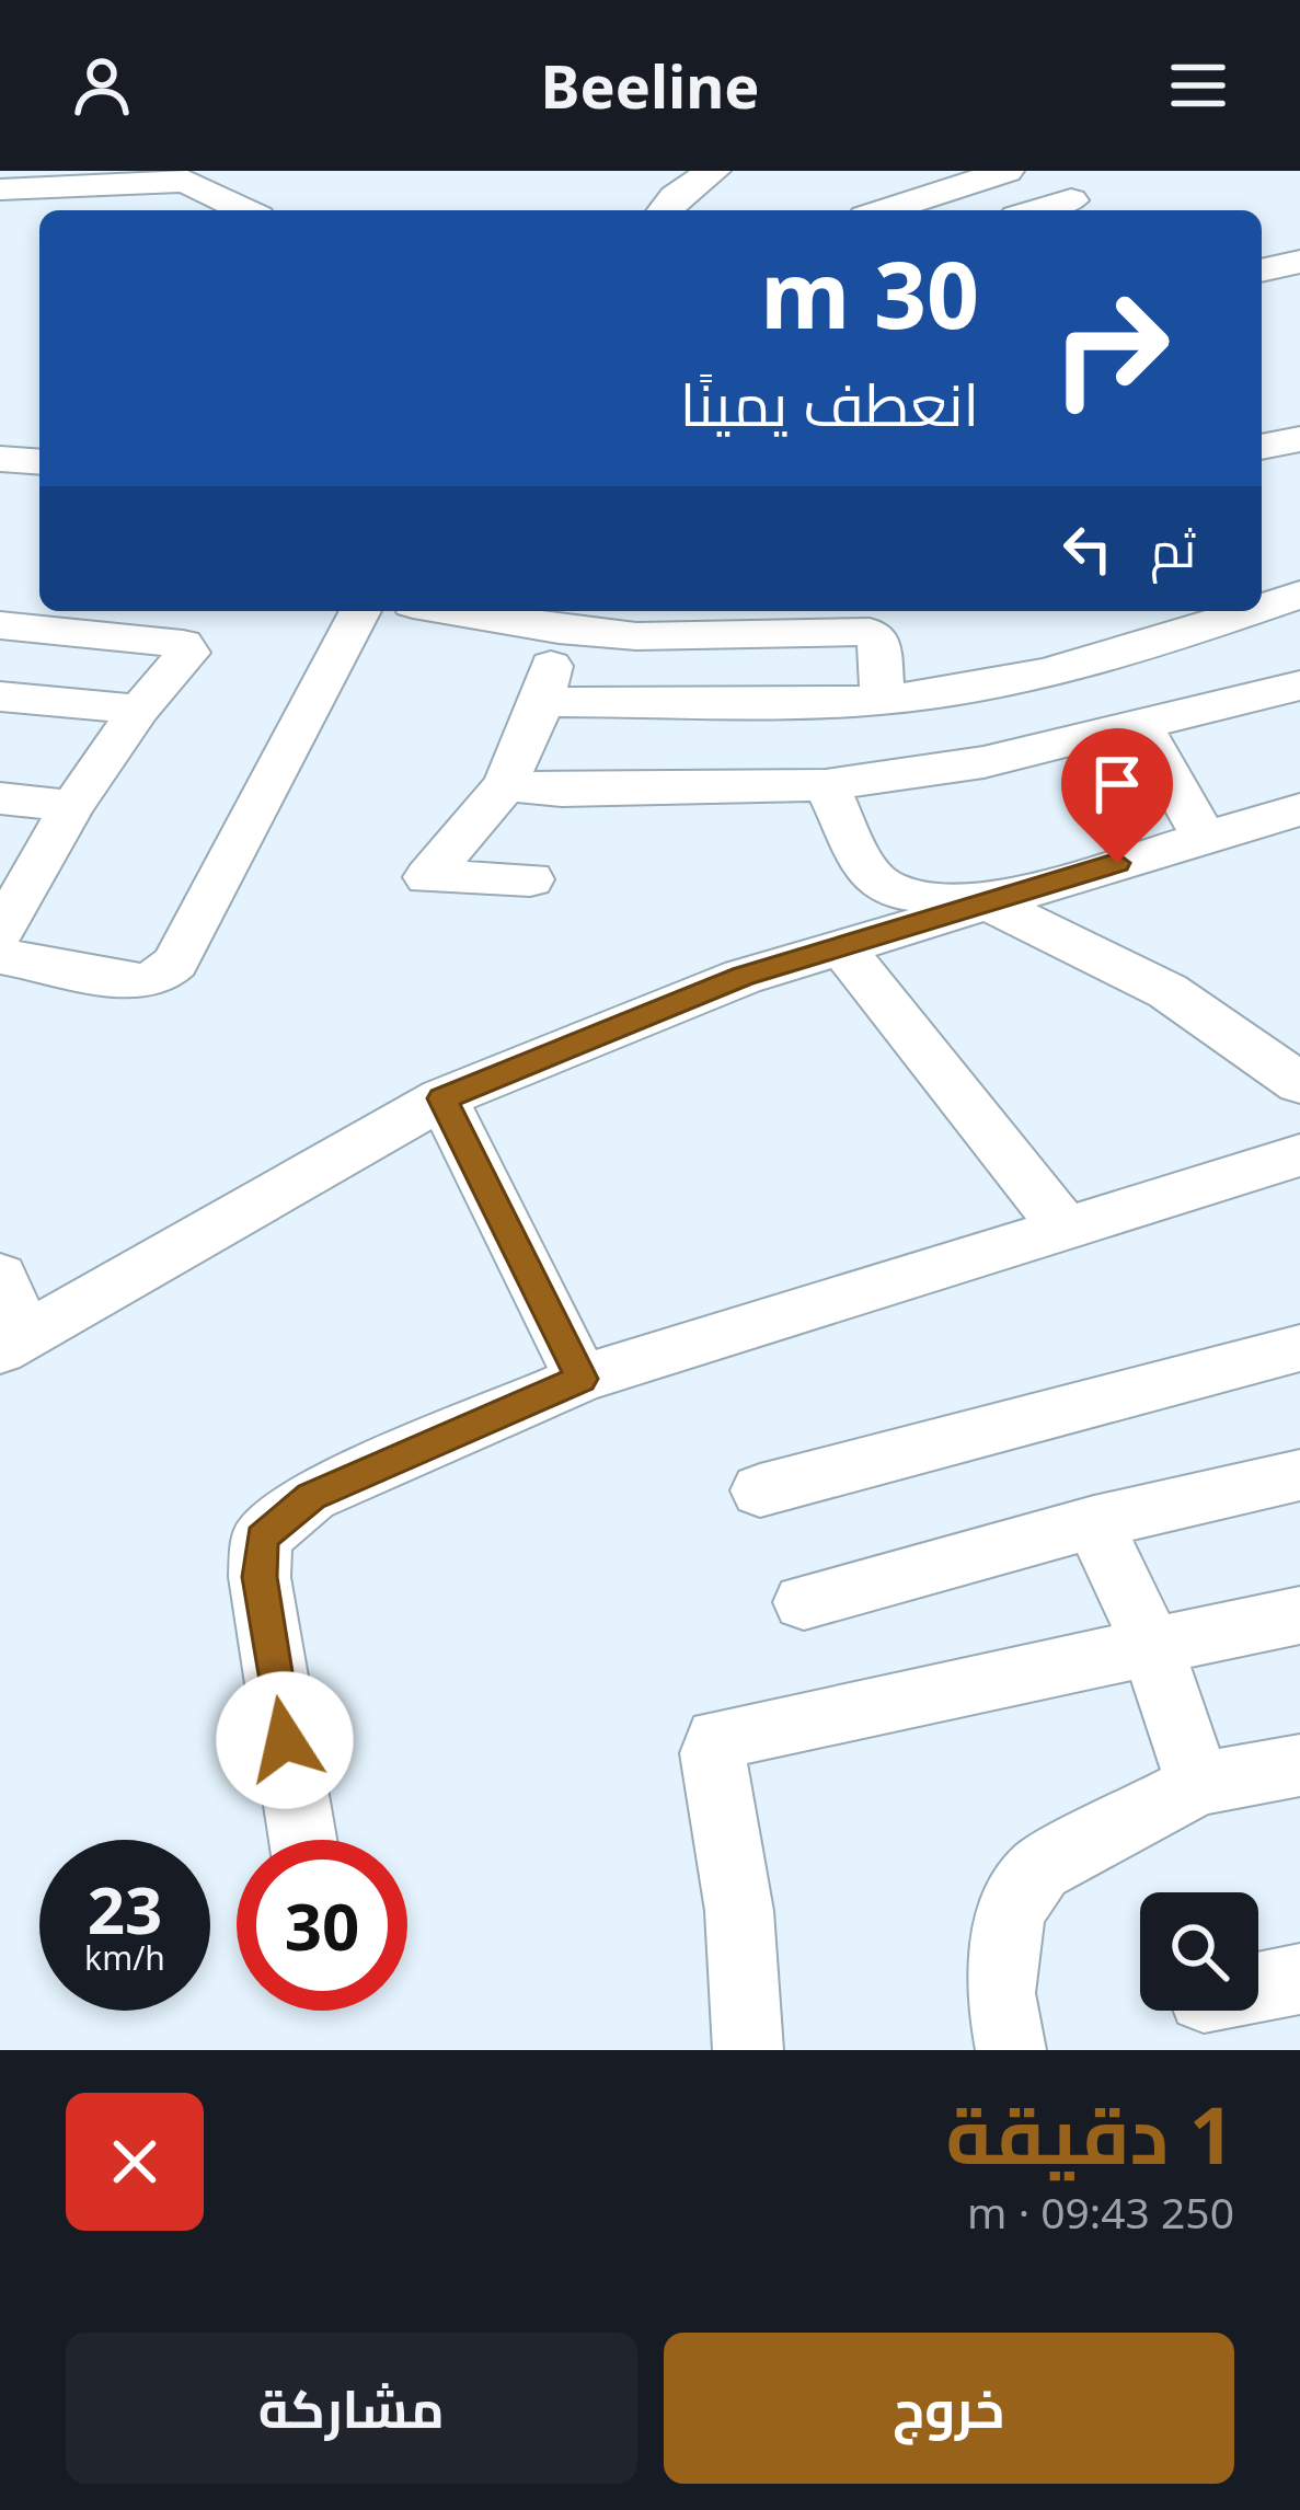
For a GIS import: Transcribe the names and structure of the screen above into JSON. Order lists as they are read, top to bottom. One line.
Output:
{"page":{"header":"Beeline","turn":["30 m","انعطف يمينًا"],"then":"ثم","speed":"23 km/h","limit":"30","heading":["1 دقيقة","250 m · 09:43"],"buttons":["خروج","مشاركة"]}}
